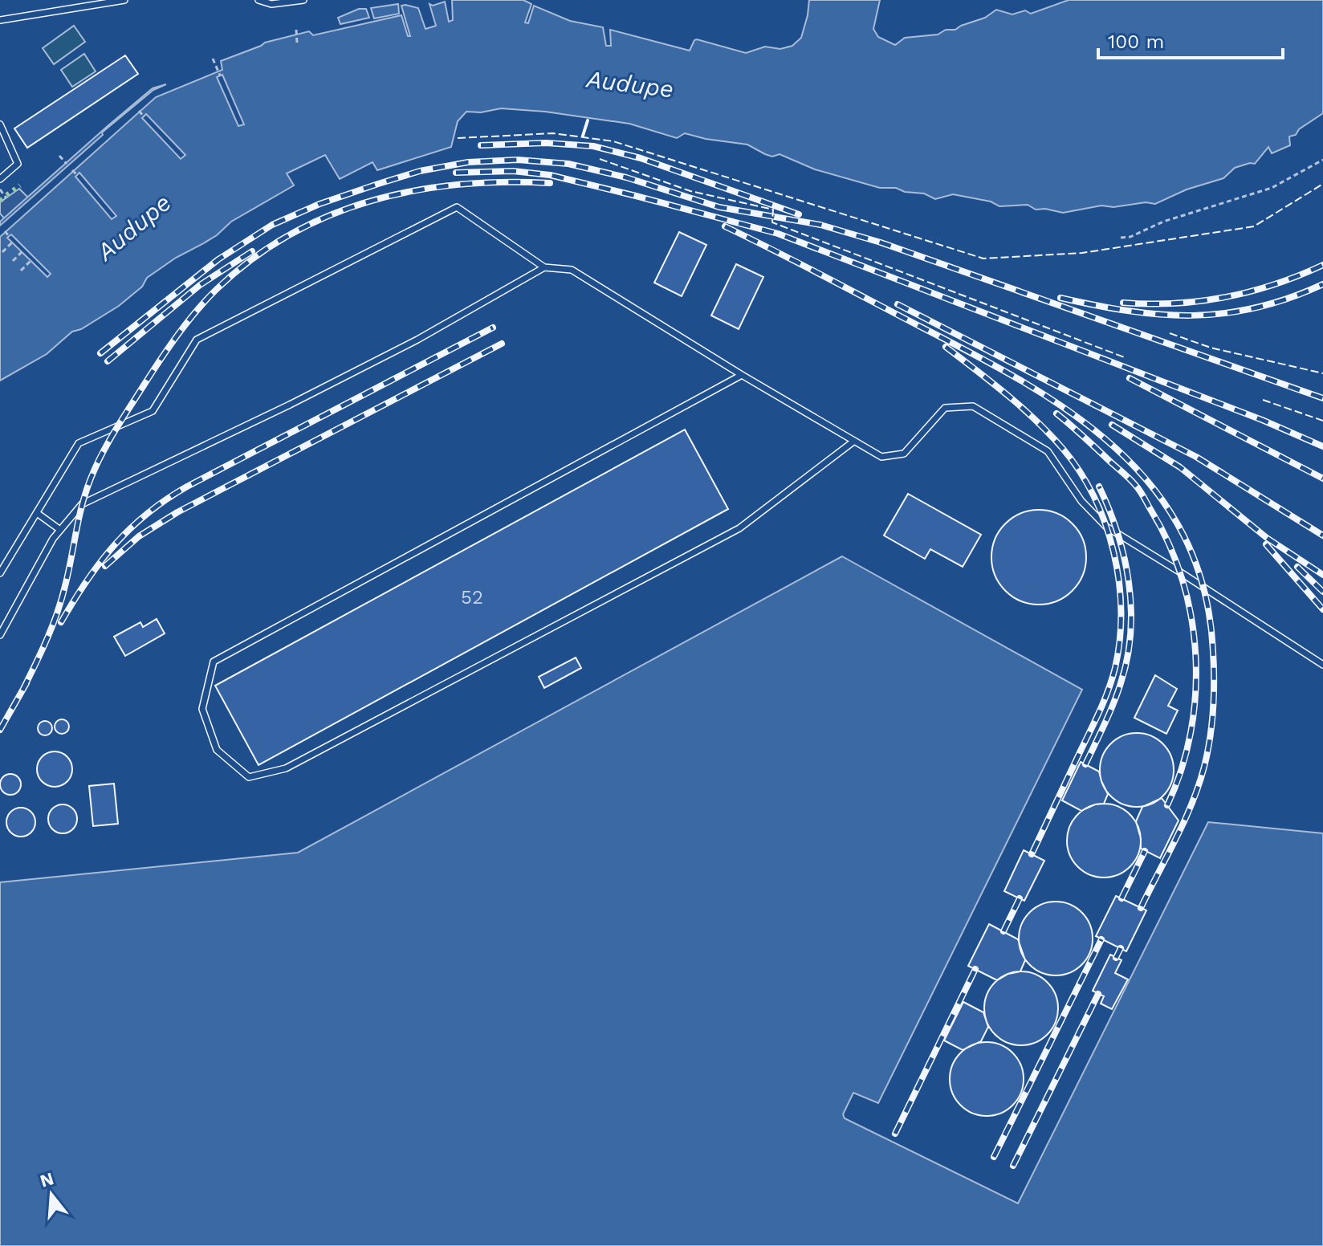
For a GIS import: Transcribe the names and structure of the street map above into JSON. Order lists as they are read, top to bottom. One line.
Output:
{"water":["Audupe"],"house_numbers":["52"],"scale_bar":"100 m","north":"top"}
